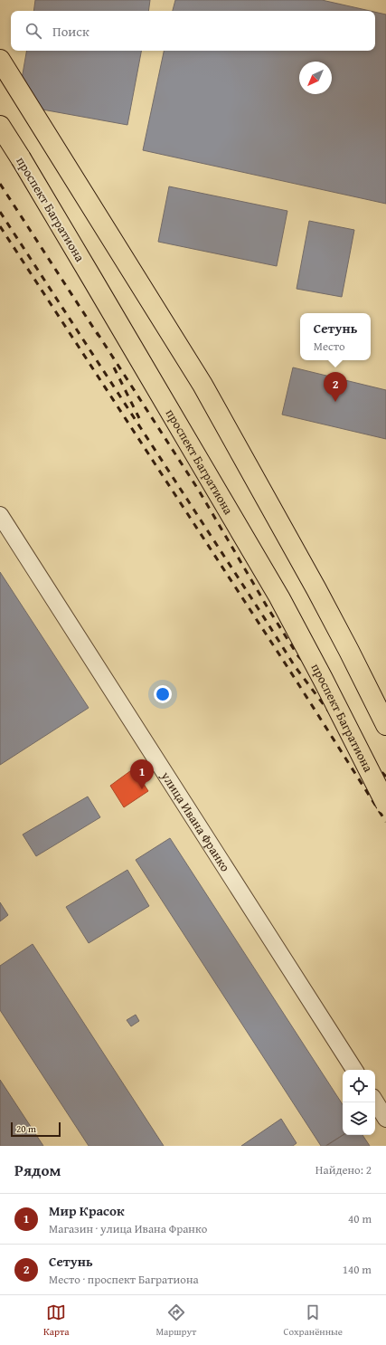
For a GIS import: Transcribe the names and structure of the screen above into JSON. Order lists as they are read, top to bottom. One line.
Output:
{"streets":{"main road":["проспект Багратиона"],"street":["улица Ивана Франко"]},"scale_bar":"20 m","north":"bottom left","page":{"search":"Поиск","popup":["Сетунь","Место"],"pins":["2","1"],"scale":"20 m","heading":["Рядом","Найдено: 2"],"list":[{"mark":"1","name":"Мир Красок","note":"Магазин · улица Ивана Франко","value":"40 m"},{"mark":"2","name":"Сетунь","note":"Место · проспект Багратиона","value":"140 m"}],"nav":["Карта","Маршрут","Сохранённые"]}}
